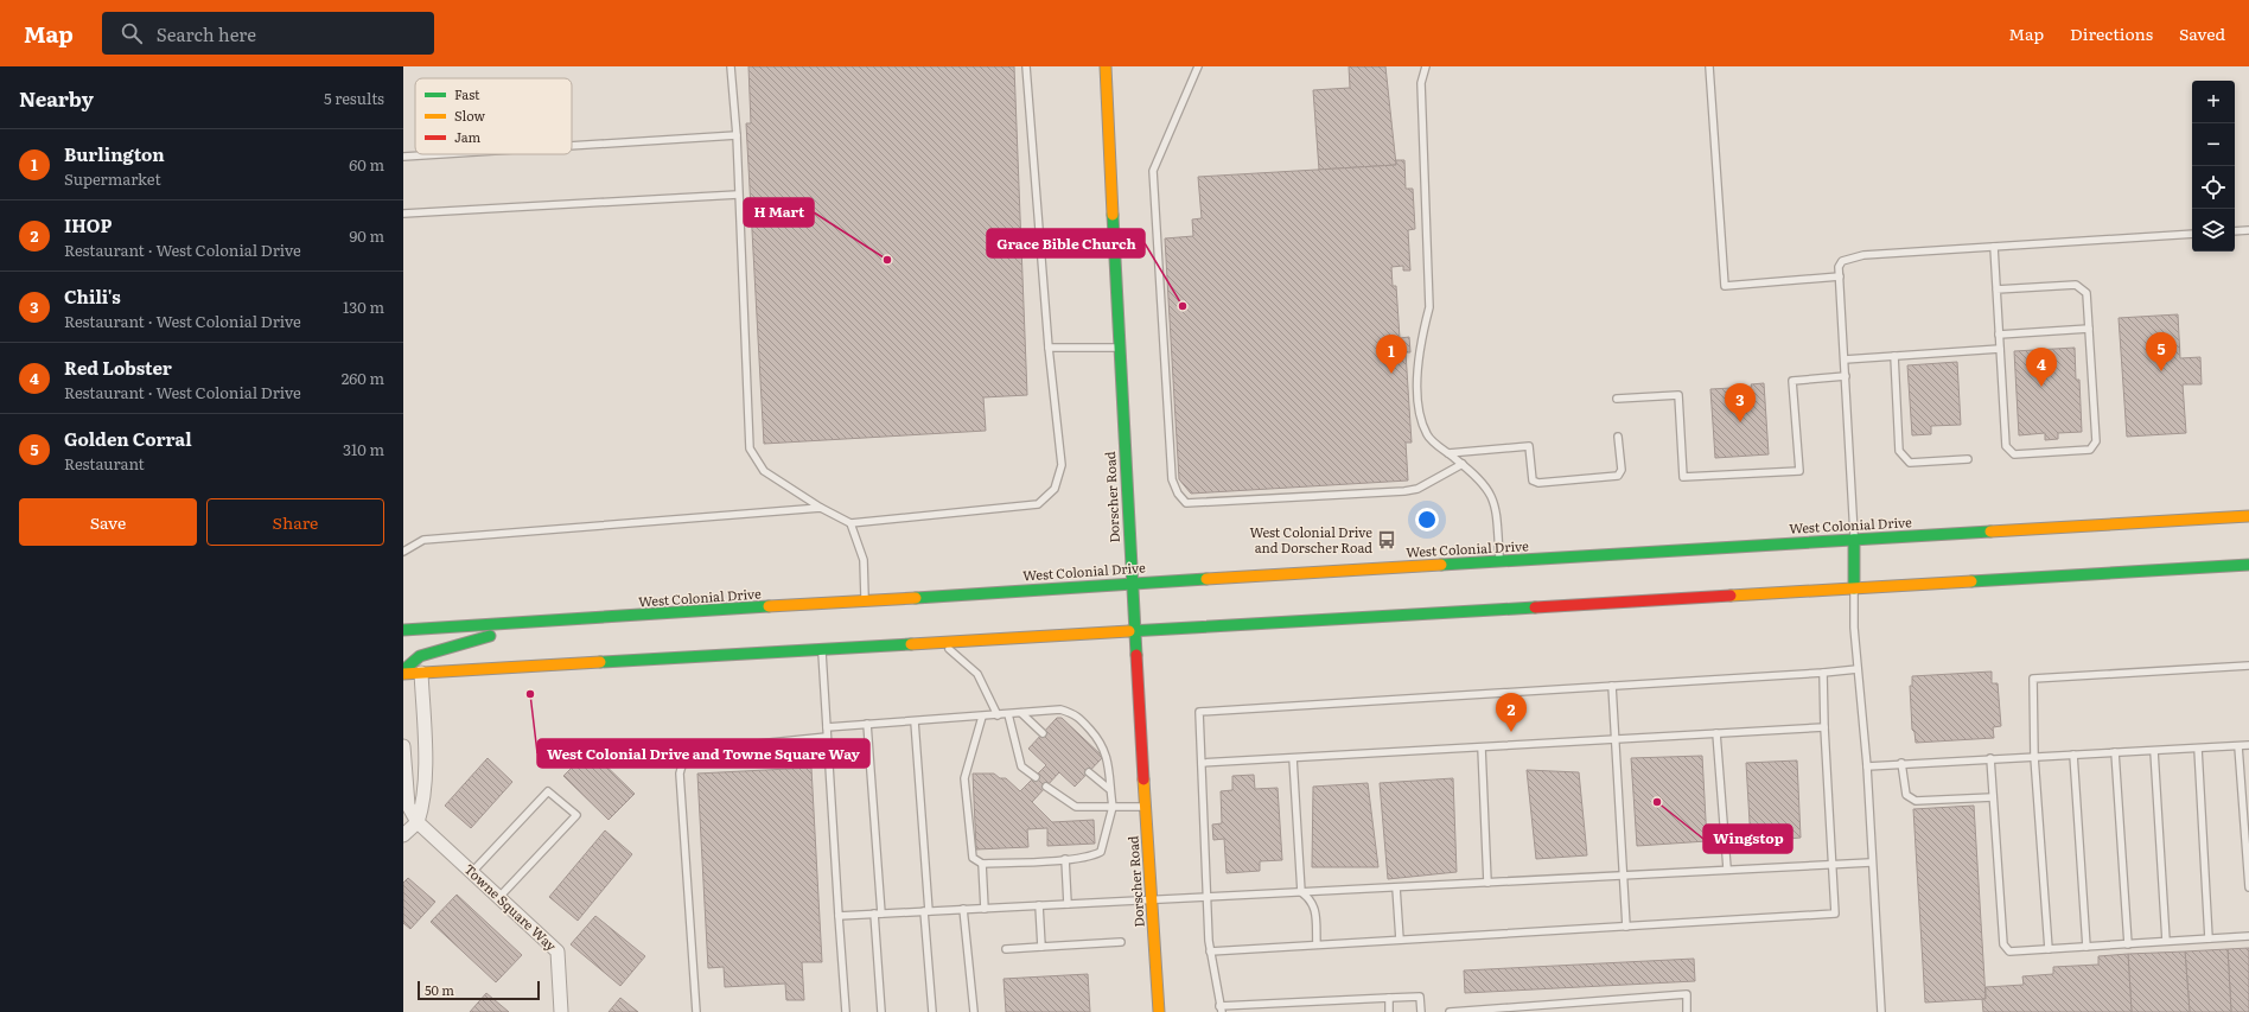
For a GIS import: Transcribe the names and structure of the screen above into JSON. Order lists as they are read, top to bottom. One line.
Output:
{"streets":{"main road":["Dorscher Road","West Colonial Drive"],"street":["Towne Square Way"]},"crossings":[["Dorscher Road","West Colonial Drive"]],"places":{"other":["H Mart","Grace Bible Church","West Colonial Drive and Towne Square Way","Wingstop"],"bus stop":["West Colonial Drive and Dorscher Road"]},"legend":["Fast","Slow","Jam"],"scale_bar":"50 m","page":{"header":"Map","search":"Search here","nav":["Map","Directions","Saved"],"heading":["Nearby","5 results"],"map_buttons":["+","−"],"list":[{"mark":"1","name":"Burlington","note":"Supermarket","value":"60 m"},{"mark":"2","name":"IHOP","note":"Restaurant · West Colonial Drive","value":"90 m"},{"mark":"3","name":"Chili's","note":"Restaurant · West Colonial Drive","value":"130 m"},{"mark":"4","name":"Red Lobster","note":"Restaurant · West Colonial Drive","value":"260 m"},{"mark":"5","name":"Golden Corral","note":"Restaurant","value":"310 m"}],"pins":["5","1","4","3","2"],"buttons":["Save","Share"],"scale":"50 m"}}
